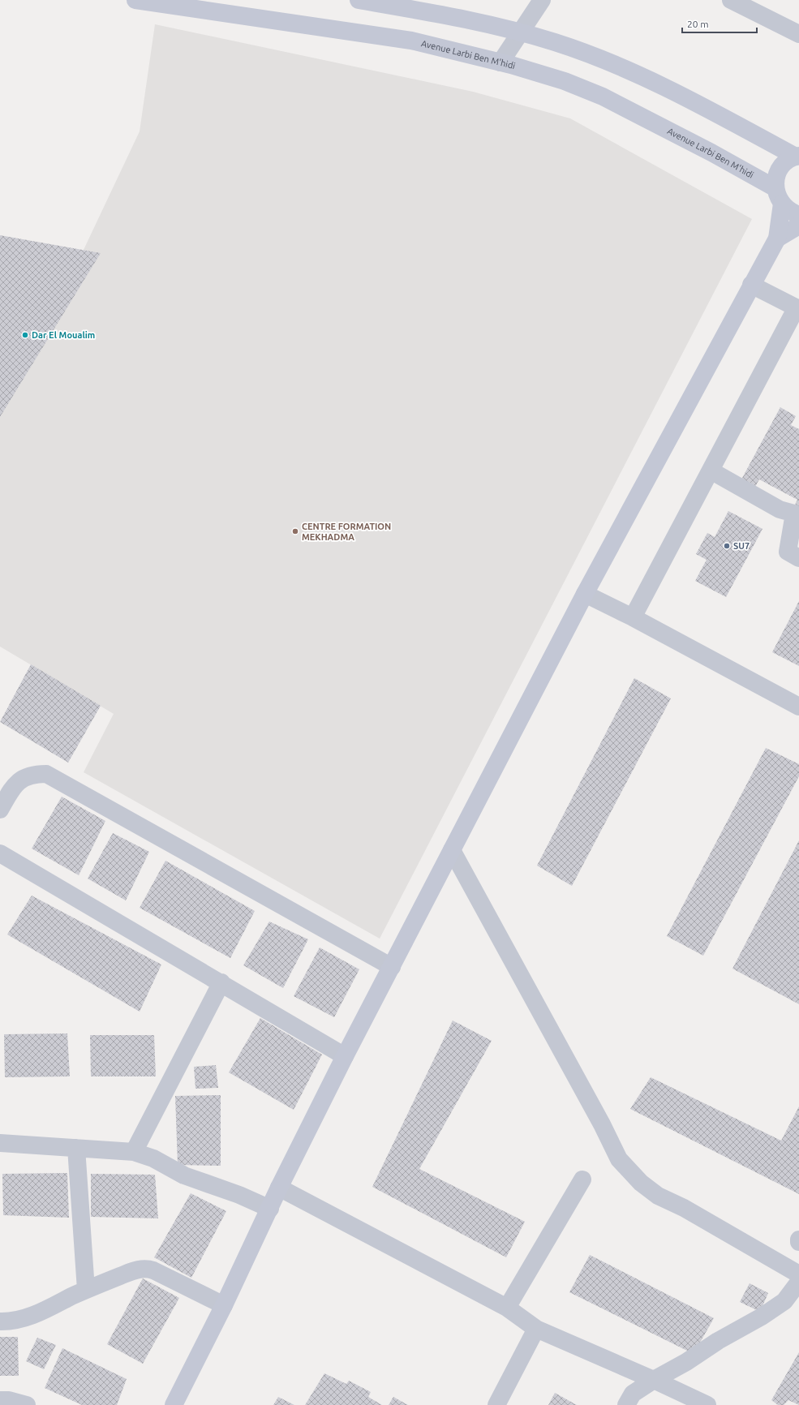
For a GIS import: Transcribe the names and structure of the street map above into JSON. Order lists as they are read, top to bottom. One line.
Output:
{"streets":{"main road":["Avenue Larbi Ben M'hidi"]},"places":["Dar El Moualim","CENTRE FORMATION MEKHADMA","SU7"],"scale_bar":"20 m"}
